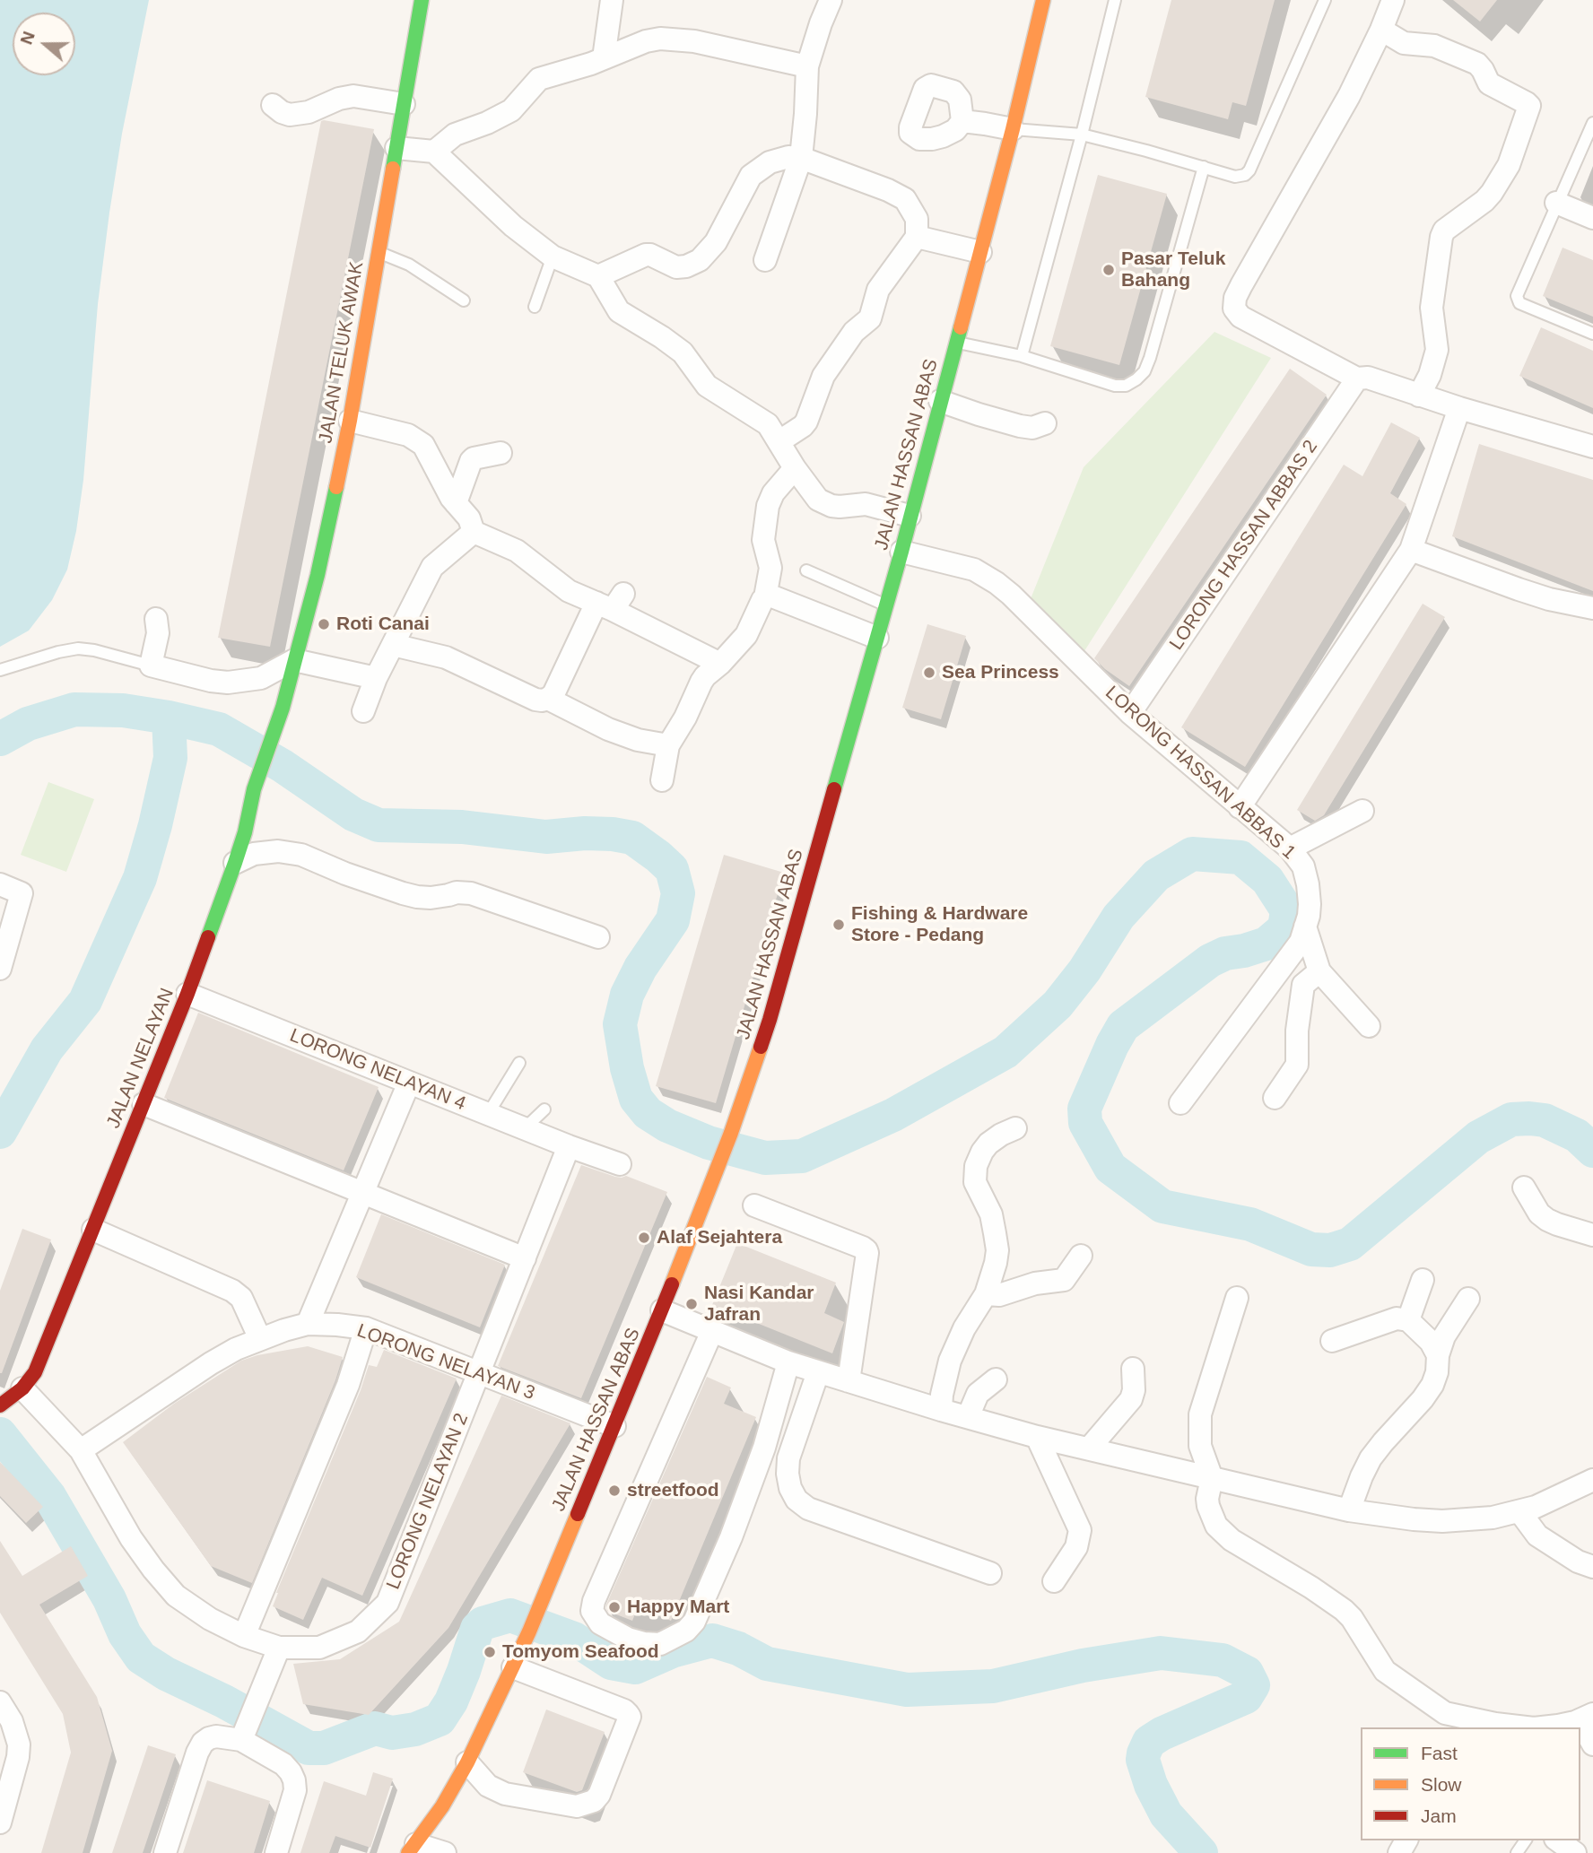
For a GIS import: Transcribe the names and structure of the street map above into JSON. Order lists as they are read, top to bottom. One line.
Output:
{"streets":{"main road":["JALAN TELUK AWAK","JALAN HASSAN ABAS","JALAN NELAYAN"],"street":["LORONG HASSAN ABBAS 2","LORONG HASSAN ABBAS 1","LORONG NELAYAN 4","LORONG NELAYAN 3","LORONG NELAYAN 2"]},"crossings":[["JALAN TELUK AWAK","JALAN NELAYAN"],["JALAN HASSAN ABAS","LORONG HASSAN ABBAS 1"],["JALAN HASSAN ABAS","LORONG NELAYAN 3"],["LORONG HASSAN ABBAS 2","LORONG HASSAN ABBAS 1"],["JALAN NELAYAN","LORONG NELAYAN 4"],["JALAN NELAYAN","LORONG NELAYAN 2"],["LORONG NELAYAN 4","LORONG NELAYAN 2"],["LORONG NELAYAN 3","LORONG NELAYAN 2"]],"places":["Pasar Teluk Bahang","Roti Canai","Sea Princess","Fishing & Hardware Store - Pedang","Alaf Sejahtera","Nasi Kandar Jafran","streetfood","Happy Mart","Tomyom Seafood"],"legend":["Fast","Slow","Jam"],"north":"left"}
